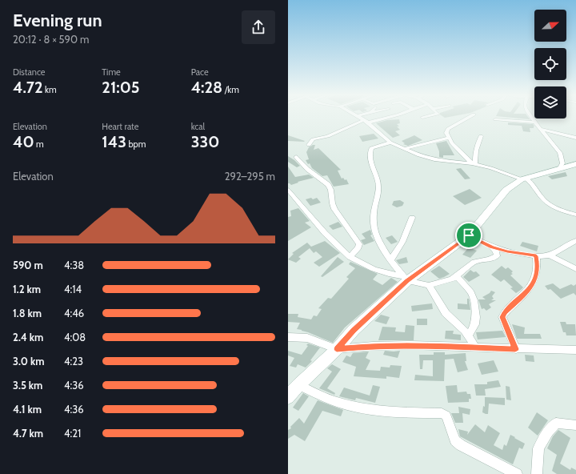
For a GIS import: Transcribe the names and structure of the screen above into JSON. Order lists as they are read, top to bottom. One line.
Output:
{"north":"right","page":{"heading":["Evening run","20:12 · 8 × 590 m"],"stats":[["Distance","4.72 km"],["Time","21:05"],["Pace","4:28 /km"],["Elevation","40 m"],["Heart rate","143 bpm"],["kcal","330"]],"chart":["Elevation","292–295 m"],"list":[{"name":"590 m","note":"4:38"},{"name":"1.2 km","note":"4:14"},{"name":"1.8 km","note":"4:46"},{"name":"2.4 km","note":"4:08"},{"name":"3.0 km","note":"4:23"},{"name":"3.5 km","note":"4:36"},{"name":"4.1 km","note":"4:36"},{"name":"4.7 km","note":"4:21"}]}}
